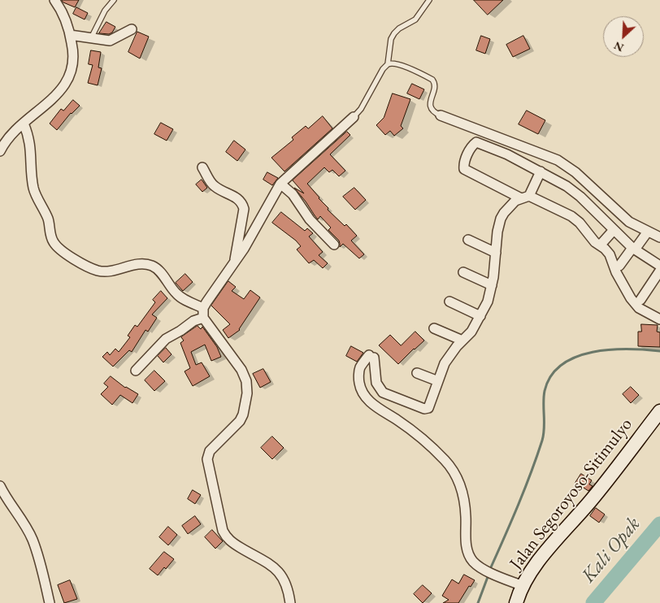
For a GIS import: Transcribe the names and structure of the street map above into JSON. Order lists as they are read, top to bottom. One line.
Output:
{"streets":{"main road":["Jalan Segoroyoso-Sitimulyo"]},"water":["Kali Opak"],"north":"bottom left"}
